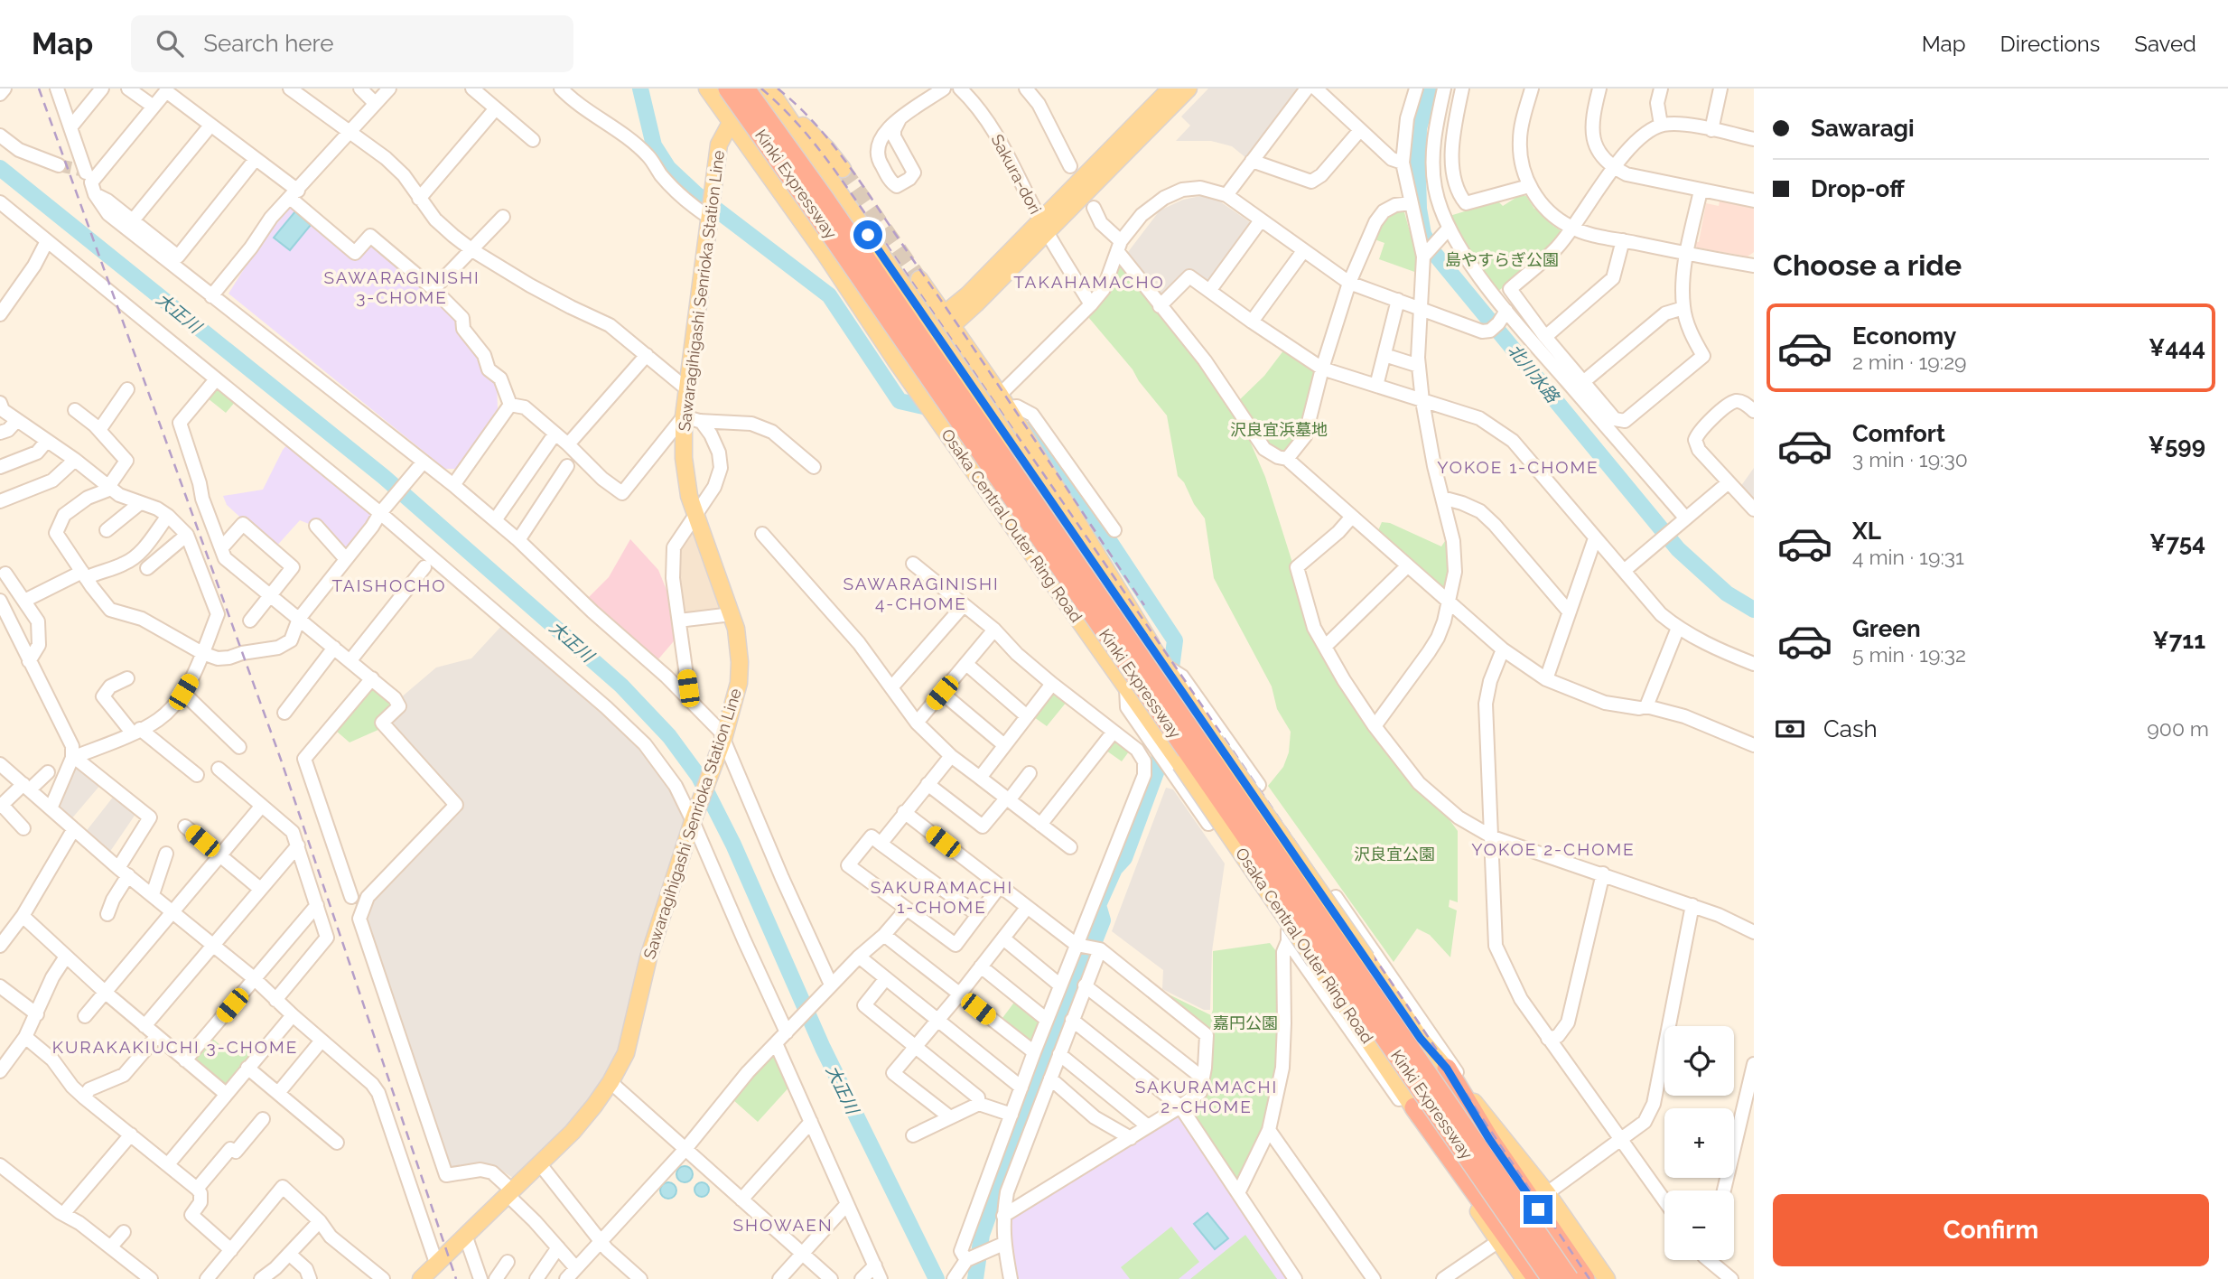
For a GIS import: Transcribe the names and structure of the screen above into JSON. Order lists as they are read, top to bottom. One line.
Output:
{"streets":{"highway":["Kinki Expressway"],"main road":["Sawaragihigashi Senrioka Station Line","Osaka Central Outer Ring Road"],"street":["Sakura-dori"]},"crossings":[["Sawaragihigashi Senrioka Station Line","Osaka Central Outer Ring Road"]],"districts":["SAWARAGINISHI 3-CHOME","TAKAHAMACHO","YOKOE 1-CHOME","SAWARAGINISHI 4-CHOME","TAISHOCHO","YOKOE 2-CHOME","SAKURAMACHI 1-CHOME","KURAKAKIUCHI 3-CHOME","SAKURAMACHI 2-CHOME","SHOWAEN"],"water":["大正川","北川水路"],"parks":["島やすらぎ公園","沢良宜浜墓地","沢良宜公園","嘉円公園"],"page":{"header":"Map","search":"Search here","nav":["Map","Directions","Saved"],"banner":["Sawaragi","Drop-off"],"heading":"Choose a ride","list":[{"name":"Economy","note":"2 min · 19:29","value":"¥444"},{"name":"Comfort","note":"3 min · 19:30","value":"¥599"},{"name":"XL","note":"4 min · 19:31","value":"¥754"},{"name":"Green","note":"5 min · 19:32","value":"¥711"}],"pay":["Cash","900 m"],"map_buttons":["+","−"],"buttons":"Confirm"}}
